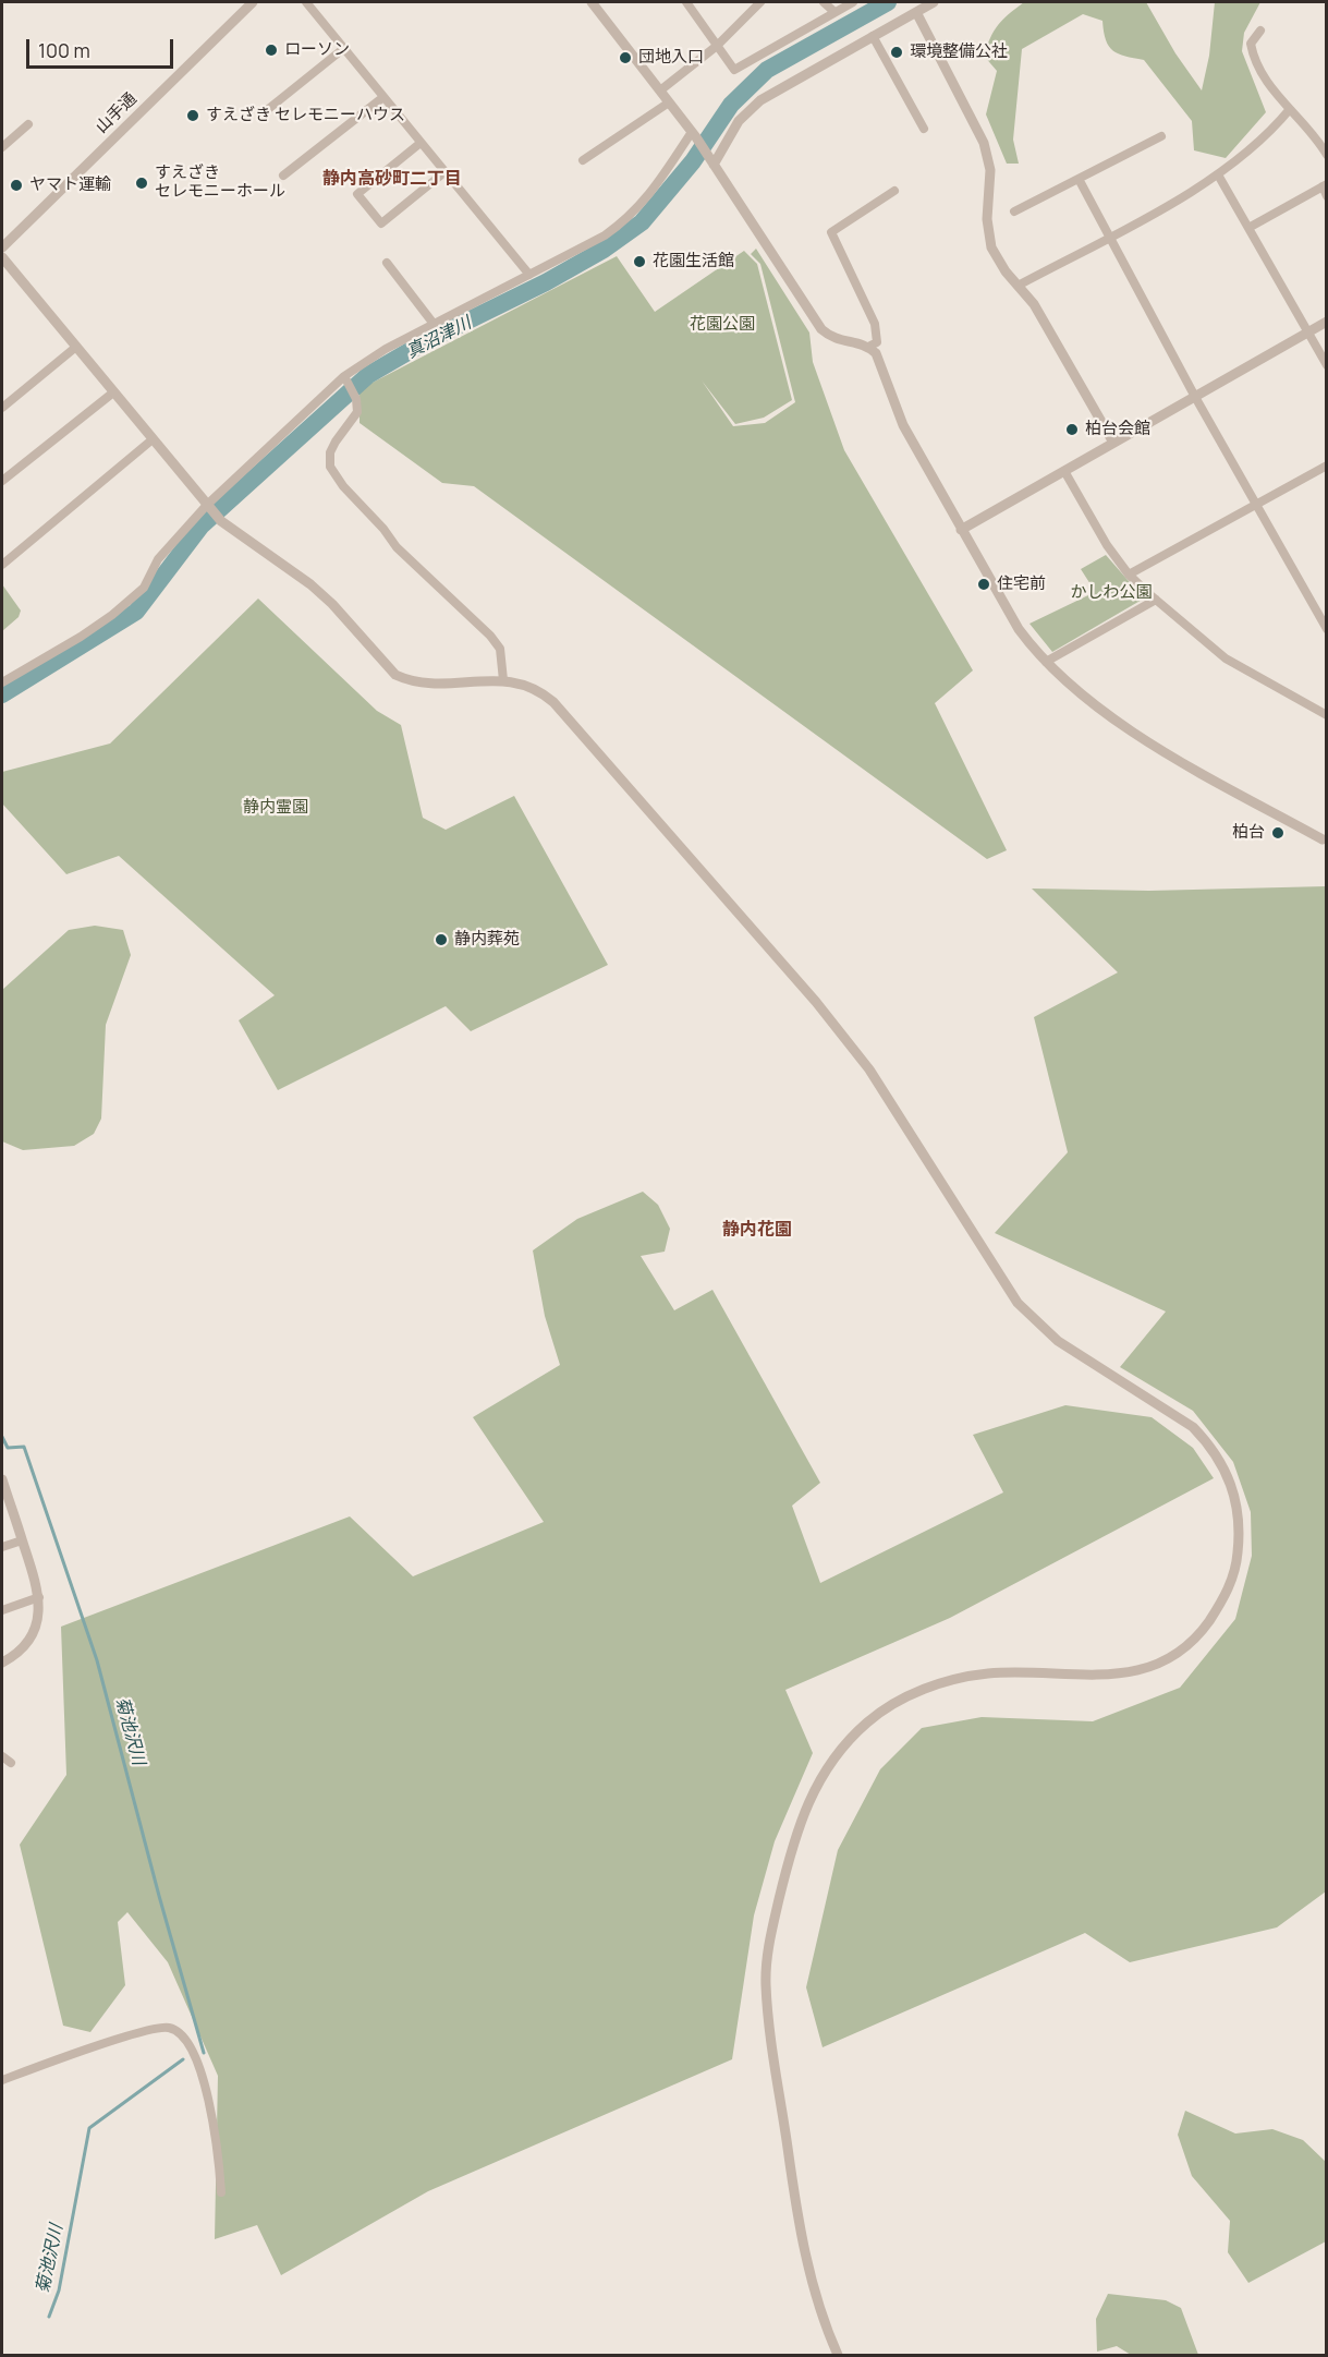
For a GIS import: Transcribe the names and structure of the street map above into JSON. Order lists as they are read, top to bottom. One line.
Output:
{"streets":{"street":["山手通"]},"districts":["静内高砂町二丁目","静内花園"],"water":["真沼津川","菊池沢川"],"parks":["花園公園","かしわ公園","静内霊園"],"places":["ローソン","環境整備公社","団地入口","すえざき セレモニーハウス","すえざき セレモニーホール","ヤマト運輸","花園生活館","柏台会館","住宅前","柏台","静内葬苑"],"scale_bar":"100 m"}
